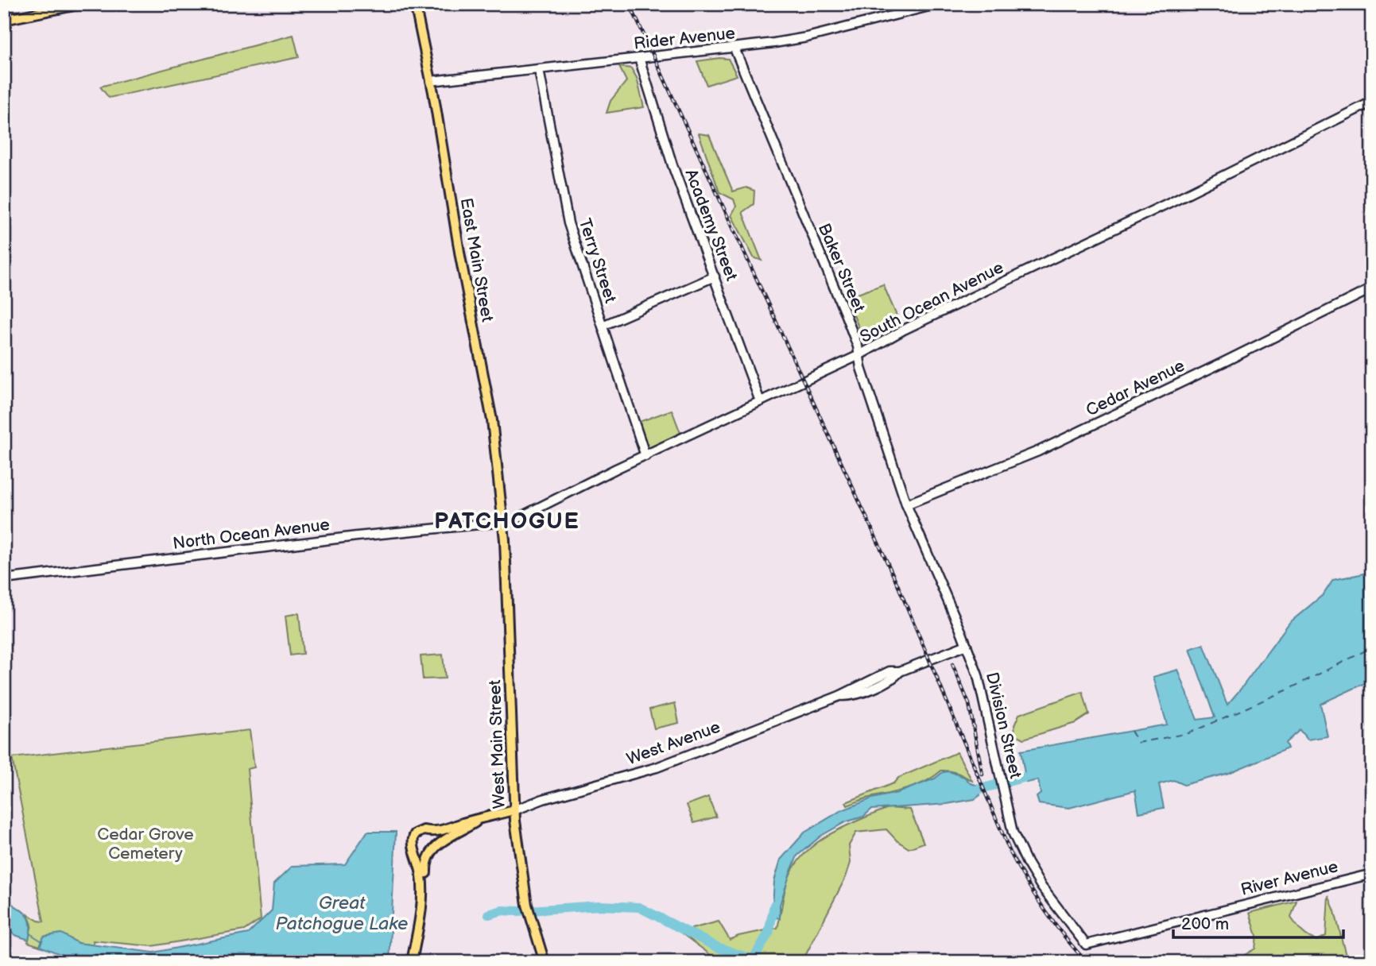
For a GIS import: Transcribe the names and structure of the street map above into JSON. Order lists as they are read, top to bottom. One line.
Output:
{"streets":{"main road":["East Main Street","West Main Street"],"street":["Rider Avenue","Academy Street","Terry Street","Baker Street","South Ocean Avenue","Cedar Avenue","North Ocean Avenue","Division Street","West Avenue","River Avenue"]},"crossings":[["Rider Avenue","Academy Street"],["Rider Avenue","East Main Street"],["Rider Avenue","Terry Street"],["Rider Avenue","Baker Street"],["Academy Street","South Ocean Avenue"],["East Main Street","South Ocean Avenue"],["East Main Street","North Ocean Avenue"],["East Main Street","West Main Street"],["Terry Street","South Ocean Avenue"],["Baker Street","South Ocean Avenue"],["Baker Street","Cedar Avenue"],["Baker Street","Division Street"],["South Ocean Avenue","North Ocean Avenue"],["South Ocean Avenue","West Main Street"],["Cedar Avenue","Division Street"],["North Ocean Avenue","West Main Street"],["Division Street","West Avenue"],["Division Street","River Avenue"],["West Avenue","West Main Street"]],"districts":["PATCHOGUE"],"water":["Great Patchogue Lake"],"parks":["Cedar Grove Cemetery"],"scale_bar":"200 m"}
